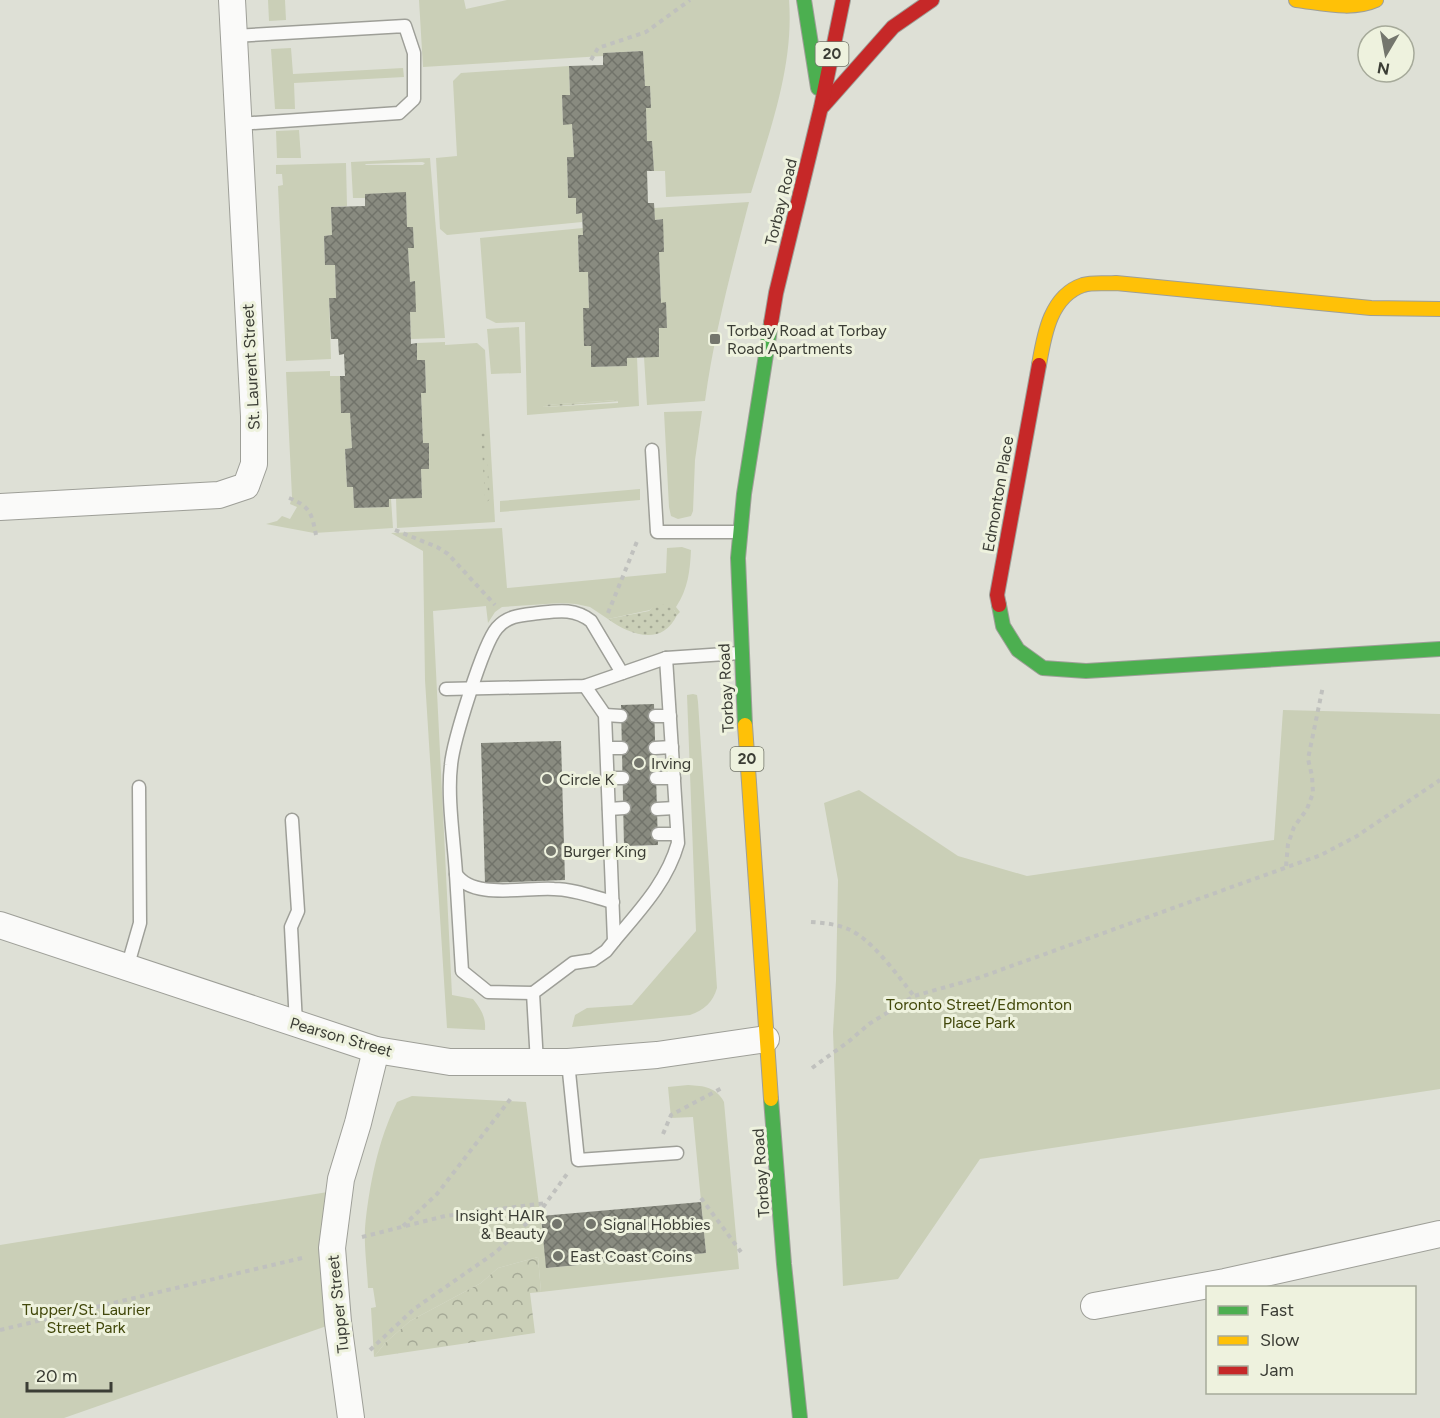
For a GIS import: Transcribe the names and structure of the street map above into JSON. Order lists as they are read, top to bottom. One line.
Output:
{"streets":{"main road":["20","Torbay Road","Edmonton Place"],"street":["St. Laurent Street","Pearson Street","Tupper Street"]},"crossings":[["Torbay Road","Pearson Street"],["Pearson Street","Tupper Street"]],"parks":["Toronto Street/Edmonton Place Park","Tupper/St. Laurier Street Park"],"places":{"transit":["Torbay Road at Torbay Road Apartments"],"other":["Irving","Circle K","Burger King","Insight HAIR & Beauty","Signal Hobbies","East Coast Coins"]},"legend":["Fast","Slow","Jam"],"scale_bar":"20 m","north":"bottom"}
